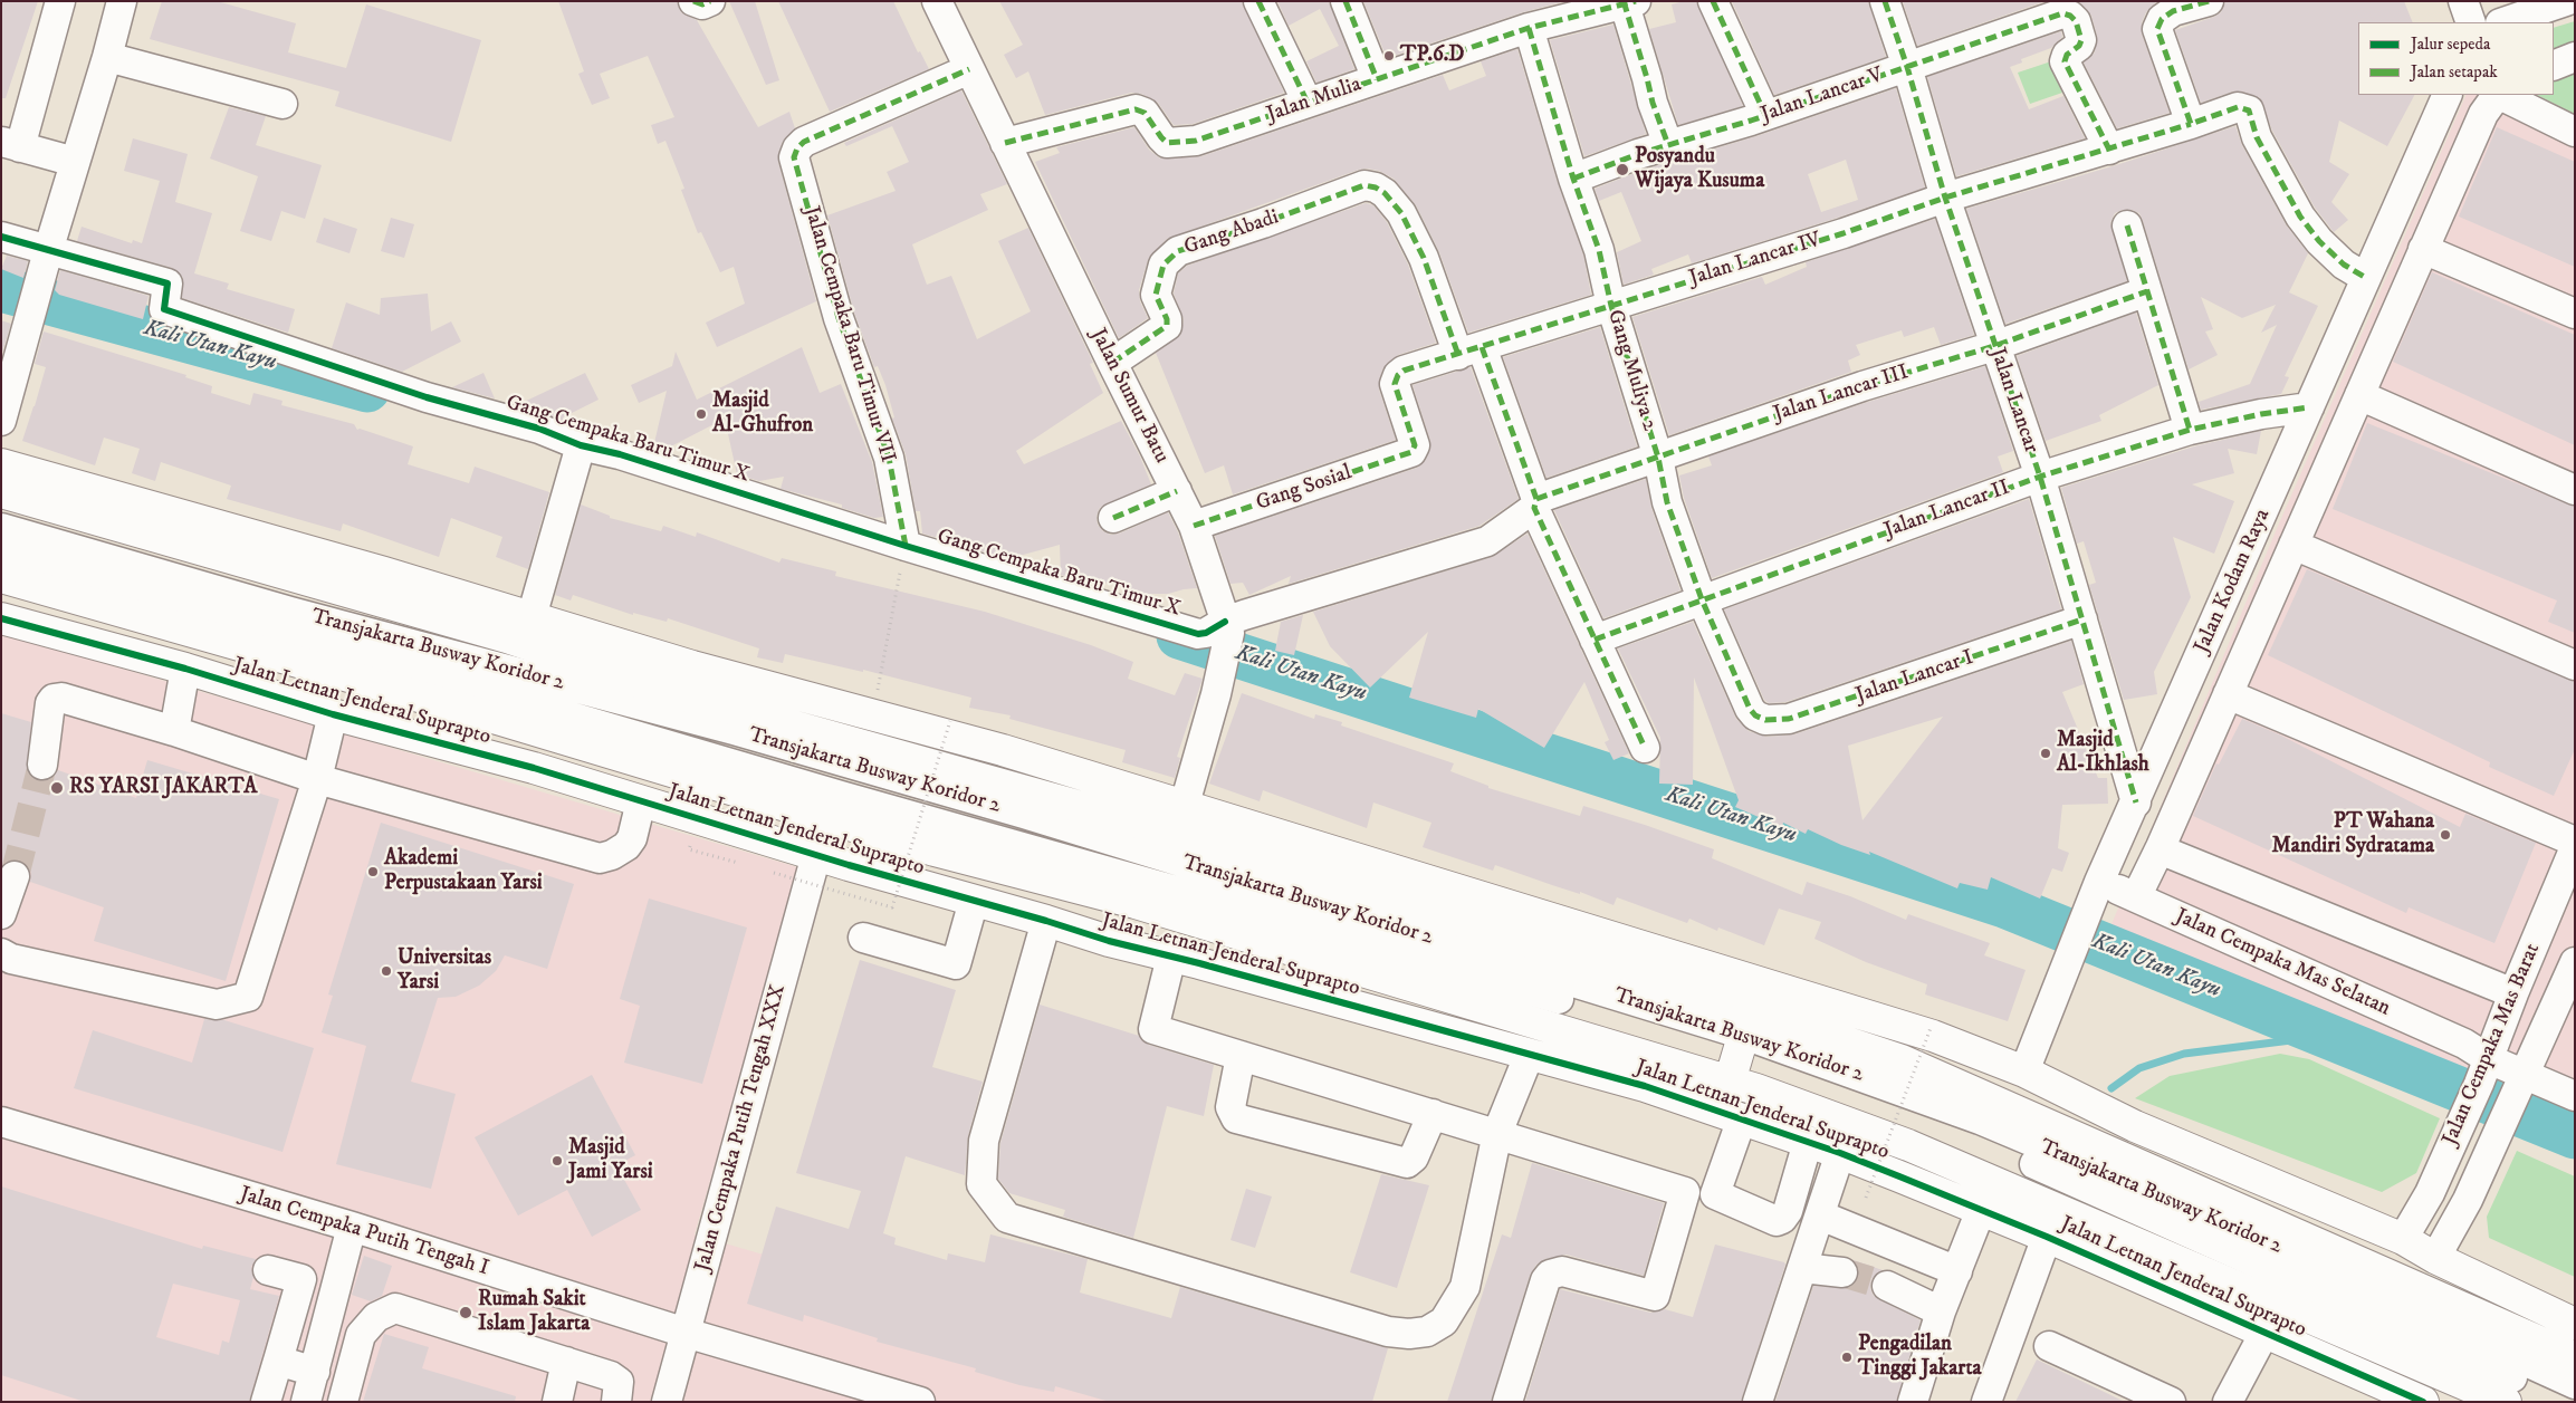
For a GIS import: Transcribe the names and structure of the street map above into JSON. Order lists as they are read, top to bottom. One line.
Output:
{"streets":{"main road":["Jalan Letnan Jenderal Suprapto"],"street":["Jalan Lancar V","Jalan Mulia","Gang Abadi","Jalan Lancar IV","Jalan Cempaka Baru Timur VII","Gang Muliya 2","Jalan Lancar III","Jalan Sumur Batu","Jalan Lancar","Gang Cempaka Baru Timur X","Gang Sosial","Jalan Lancar II","Jalan Kodam Raya","Transjakarta Busway Koridor 2","Jalan Lancar I","Jalan Cempaka Mas Selatan","Jalan Cempaka Mas Barat","Jalan Cempaka Putih Tengah XXX","Jalan Cempaka Putih Tengah I"]},"crossings":[["Jalan Lancar V","Jalan Lancar IV"],["Jalan Lancar V","Gang Muliya 2"],["Jalan Lancar V","Jalan Lancar"],["Jalan Mulia","Gang Muliya 2"],["Jalan Mulia","Jalan Sumur Batu"],["Gang Abadi","Jalan Lancar IV"],["Gang Abadi","Jalan Sumur Batu"],["Jalan Lancar IV","Gang Muliya 2"],["Jalan Lancar IV","Jalan Lancar"],["Jalan Lancar IV","Gang Sosial"],["Jalan Cempaka Baru Timur VII","Jalan Sumur Batu"],["Jalan Cempaka Baru Timur VII","Gang Cempaka Baru Timur X"],["Gang Muliya 2","Jalan Lancar III"],["Gang Muliya 2","Jalan Lancar II"],["Gang Muliya 2","Jalan Lancar I"],["Jalan Lancar III","Jalan Lancar"],["Jalan Lancar III","Gang Cempaka Baru Timur X"],["Jalan Sumur Batu","Gang Cempaka Baru Timur X"],["Jalan Sumur Batu","Gang Sosial"],["Jalan Lancar","Jalan Lancar II"],["Jalan Lancar","Jalan Kodam Raya"],["Jalan Lancar","Jalan Lancar I"],["Jalan Lancar II","Jalan Kodam Raya"],["Jalan Kodam Raya","Jalan Cempaka Mas Selatan"],["Jalan Letnan Jenderal Suprapto","Jalan Cempaka Putih Tengah XXX"],["Jalan Cempaka Mas Selatan","Jalan Cempaka Mas Barat"],["Jalan Cempaka Putih Tengah XXX","Jalan Cempaka Putih Tengah I"]],"water":["Kali Utan Kayu"],"places":["TP.6.D","Posyandu Wijaya Kusuma","Masjid Al-Ghufron","Masjid Al-Ikhlash","RS YARSI JAKARTA","PT Wahana Mandiri Sydratama","Akademi Perpustakaan Yarsi","Universitas Yarsi","Masjid Jami Yarsi","Rumah Sakit Islam Jakarta","Pengadilan Tinggi Jakarta"],"legend":["Jalur sepeda","Jalan setapak"]}
